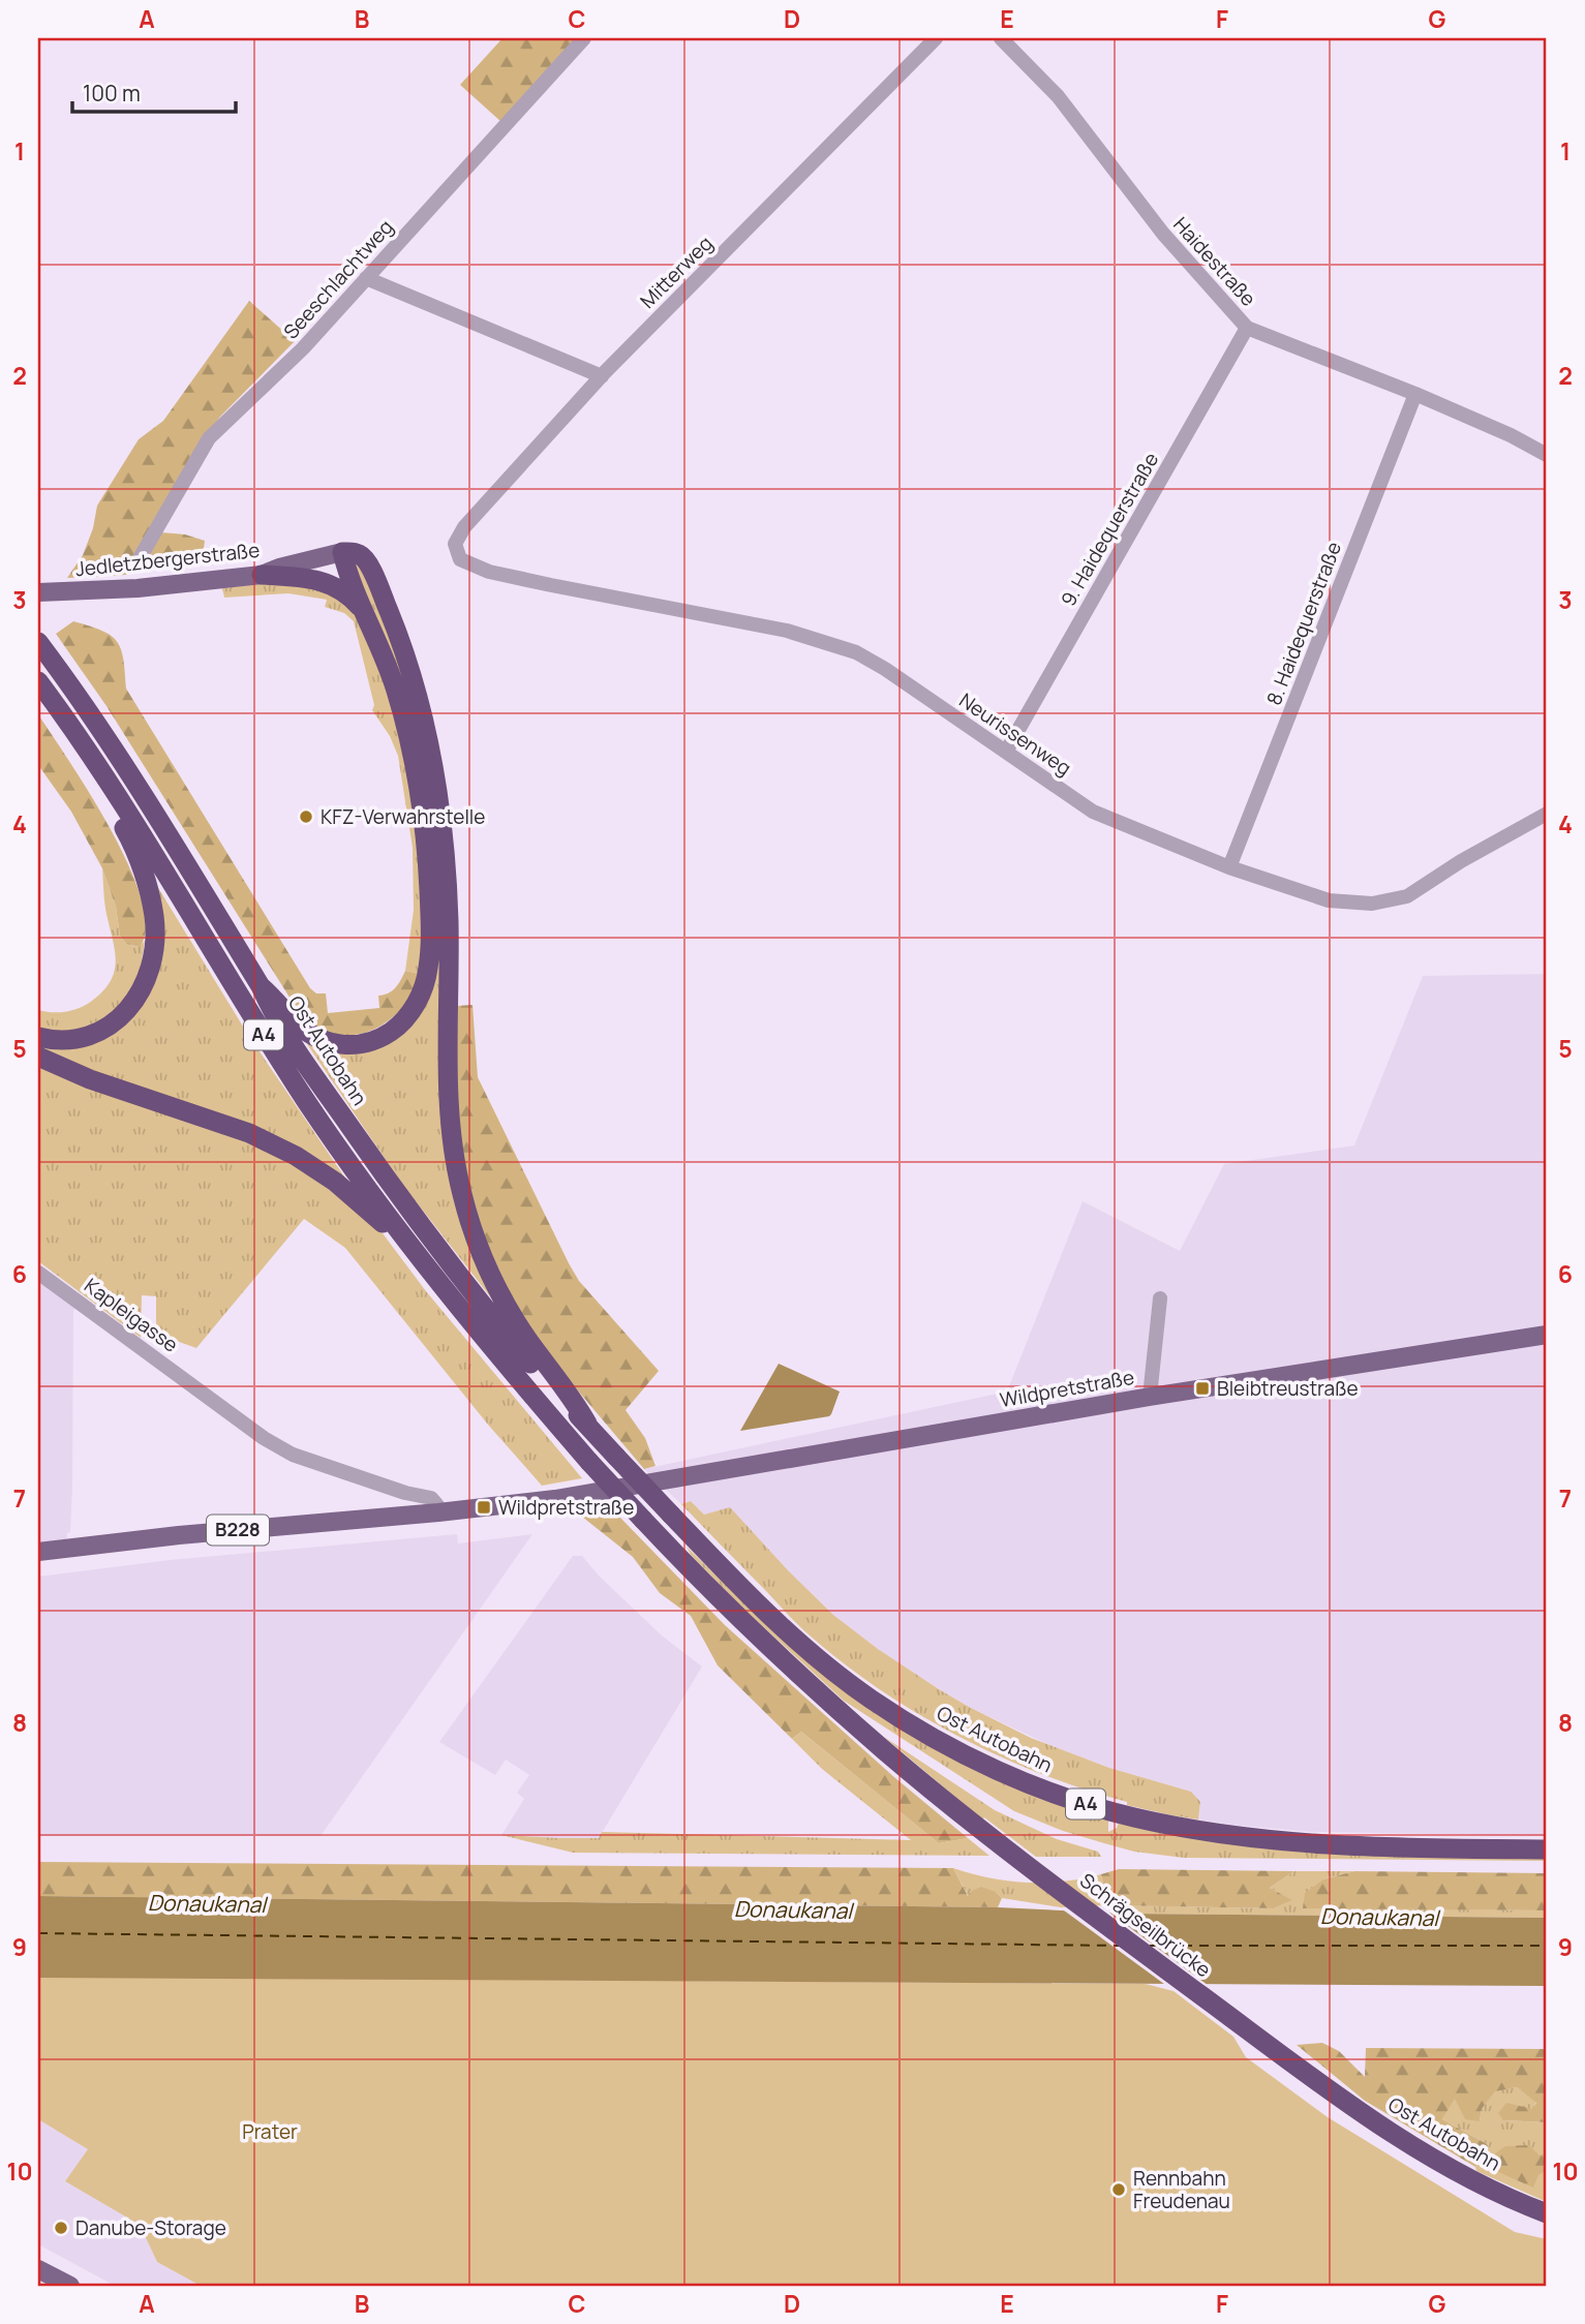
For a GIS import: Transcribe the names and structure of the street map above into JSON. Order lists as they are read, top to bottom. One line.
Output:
{"streets":{"highway":["A4","Ost Autobahn","Schrägseilbrücke"],"main road":["Jedletzbergerstraße","Wildpretstraße","B228"],"street":["Haidestraße","Mitterweg","Seeschlachtweg","9. Haidequerstraße","8. Haidequerstraße","Neurissenweg","Kapleigasse"]},"crossings":[["Haidestraße","9. Haidequerstraße"],["Haidestraße","8. Haidequerstraße"],["Mitterweg","Neurissenweg"],["9. Haidequerstraße","Neurissenweg"],["8. Haidequerstraße","Neurissenweg"],["A4","Schrägseilbrücke"],["Ost Autobahn","Schrägseilbrücke"],["Kapleigasse","Wildpretstraße"],["Kapleigasse","B228"],["Wildpretstraße","B228"]],"water":["Donaukanal"],"parks":["Prater"],"places":{"other":["KFZ-Verwahrstelle","Rennbahn Freudenau","Danube-Storage"],"transit":["Bleibtreustraße","Wildpretstraße"]},"scale_bar":"100 m","grid":{"columns":["A","B","C","D","E","F","G"],"rows":["1","2","3","4","5","6","7","8","9","10"]}}
